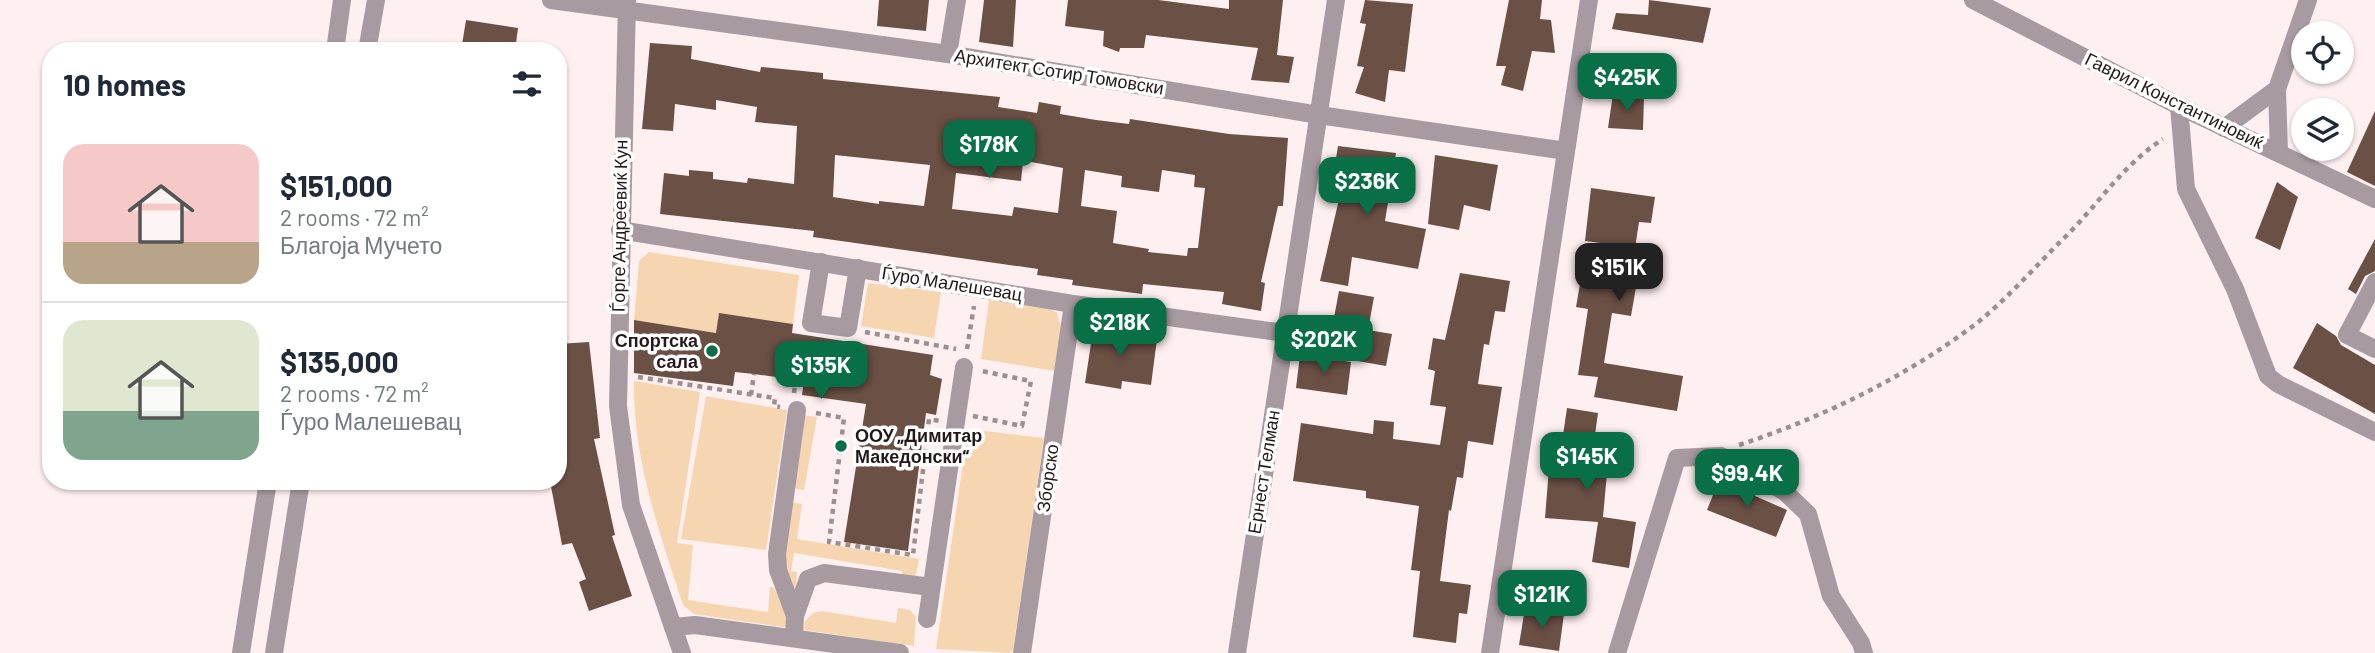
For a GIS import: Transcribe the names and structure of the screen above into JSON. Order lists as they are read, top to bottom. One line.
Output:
{"streets":{"street":["Архитект Сотир Томовски","Гаврил Константиновиќ","Ѓорге Андреевиќ Кун","Ѓуро Малешевац","Ернест Телман","Зборско"]},"crossings":[["Архитект Сотир Томовски","Ѓорге Андреевиќ Кун"],["Архитект Сотир Томовски","Ернест Телман"],["Ѓорге Андреевиќ Кун","Ѓуро Малешевац"],["Ѓуро Малешевац","Ернест Телман"],["Ѓуро Малешевац","Зборско"]],"places":["Спортска сала","ООУ „Димитар Македонски“"],"page":{"heading":"10 homes","price":["$425K","$178K","$236K","$151K","$218K","$202K","$135K","$145K","$99.4K","$121K"],"list":[{"name":"$151,000","note":"2 rooms · 72 m² · Благоја Мучето"},{"name":"$135,000","note":"2 rooms · 72 m² · Ѓуро Малешевац"}]}}
